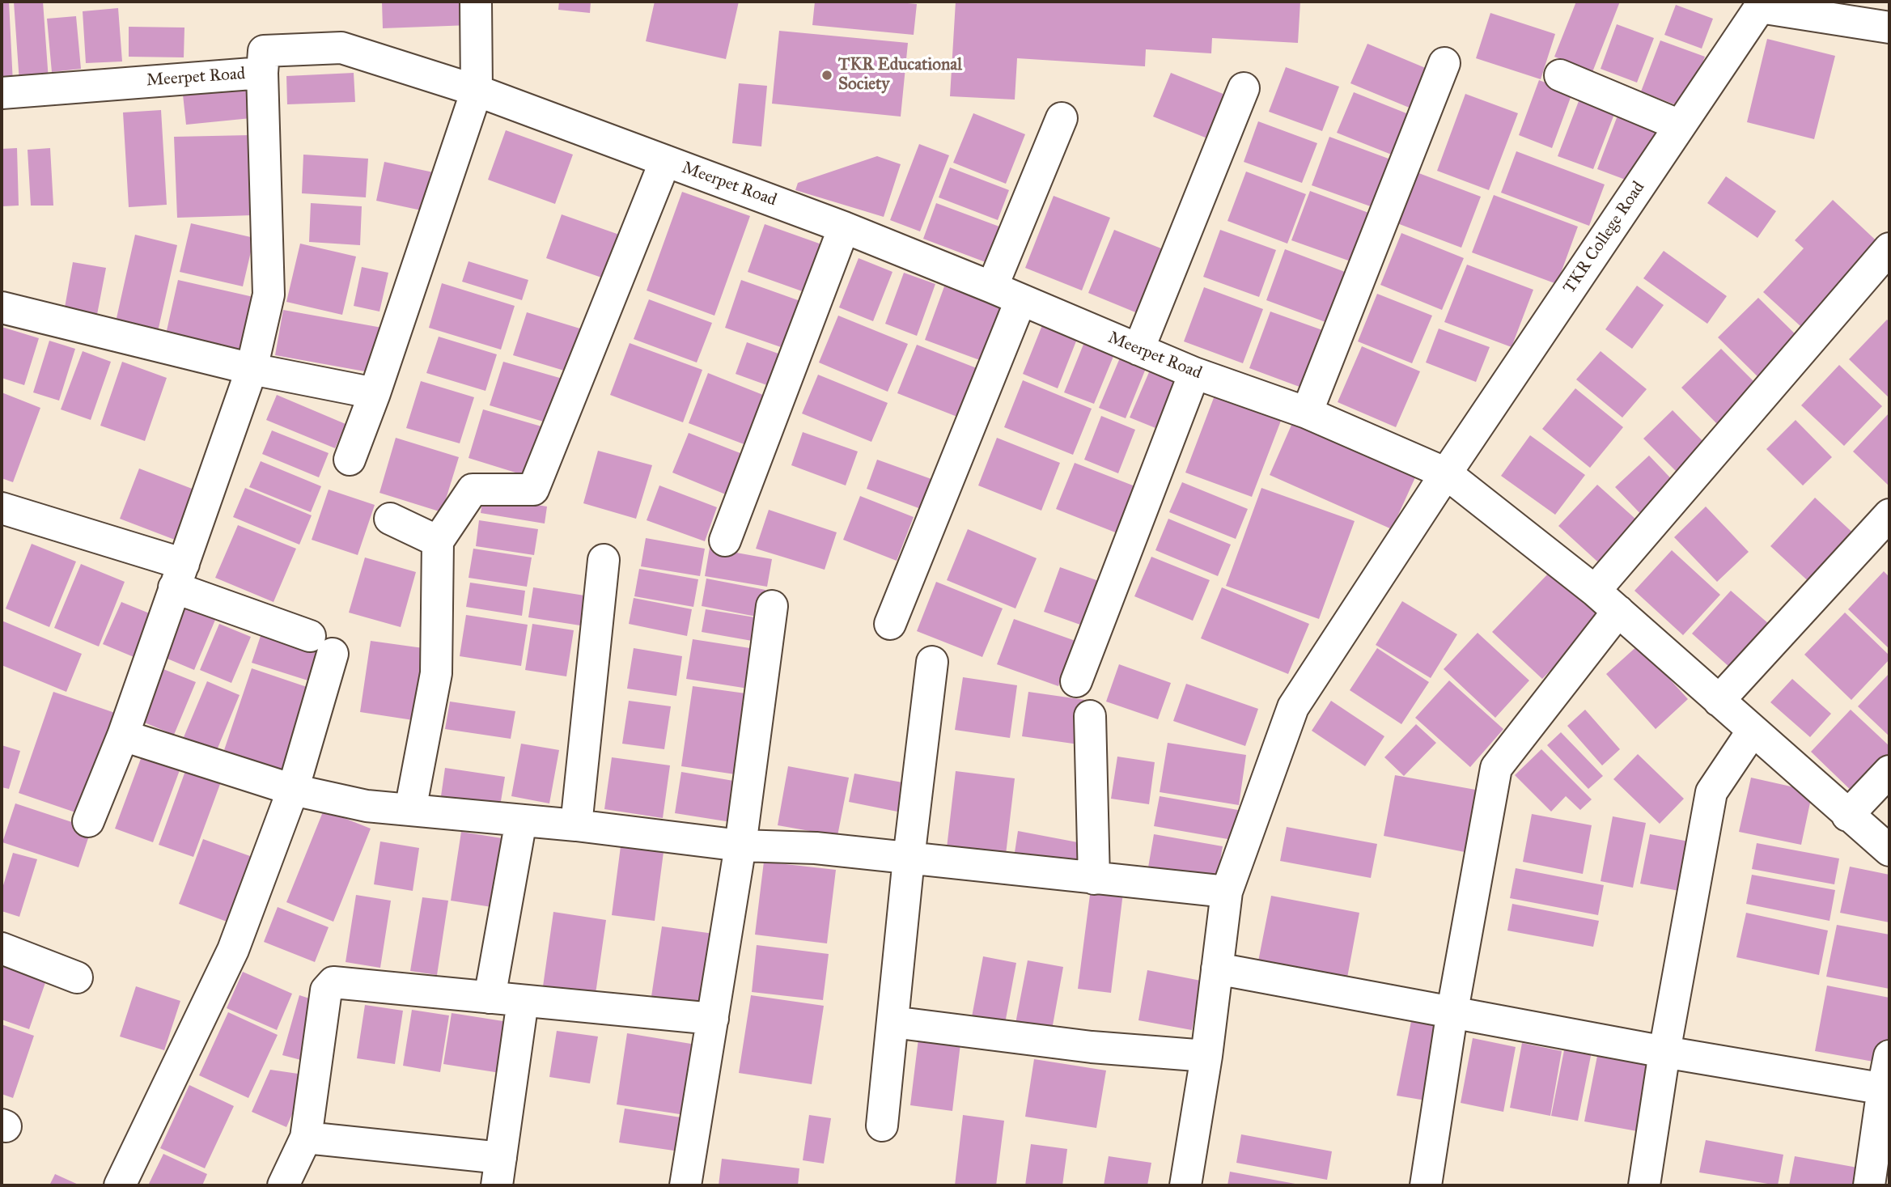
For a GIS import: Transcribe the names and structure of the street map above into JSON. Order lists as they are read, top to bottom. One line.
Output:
{"streets":{"street":["Meerpet Road","TKR College Road"]},"crossings":[["Meerpet Road","TKR College Road"]],"places":["TKR Educational Society"]}
